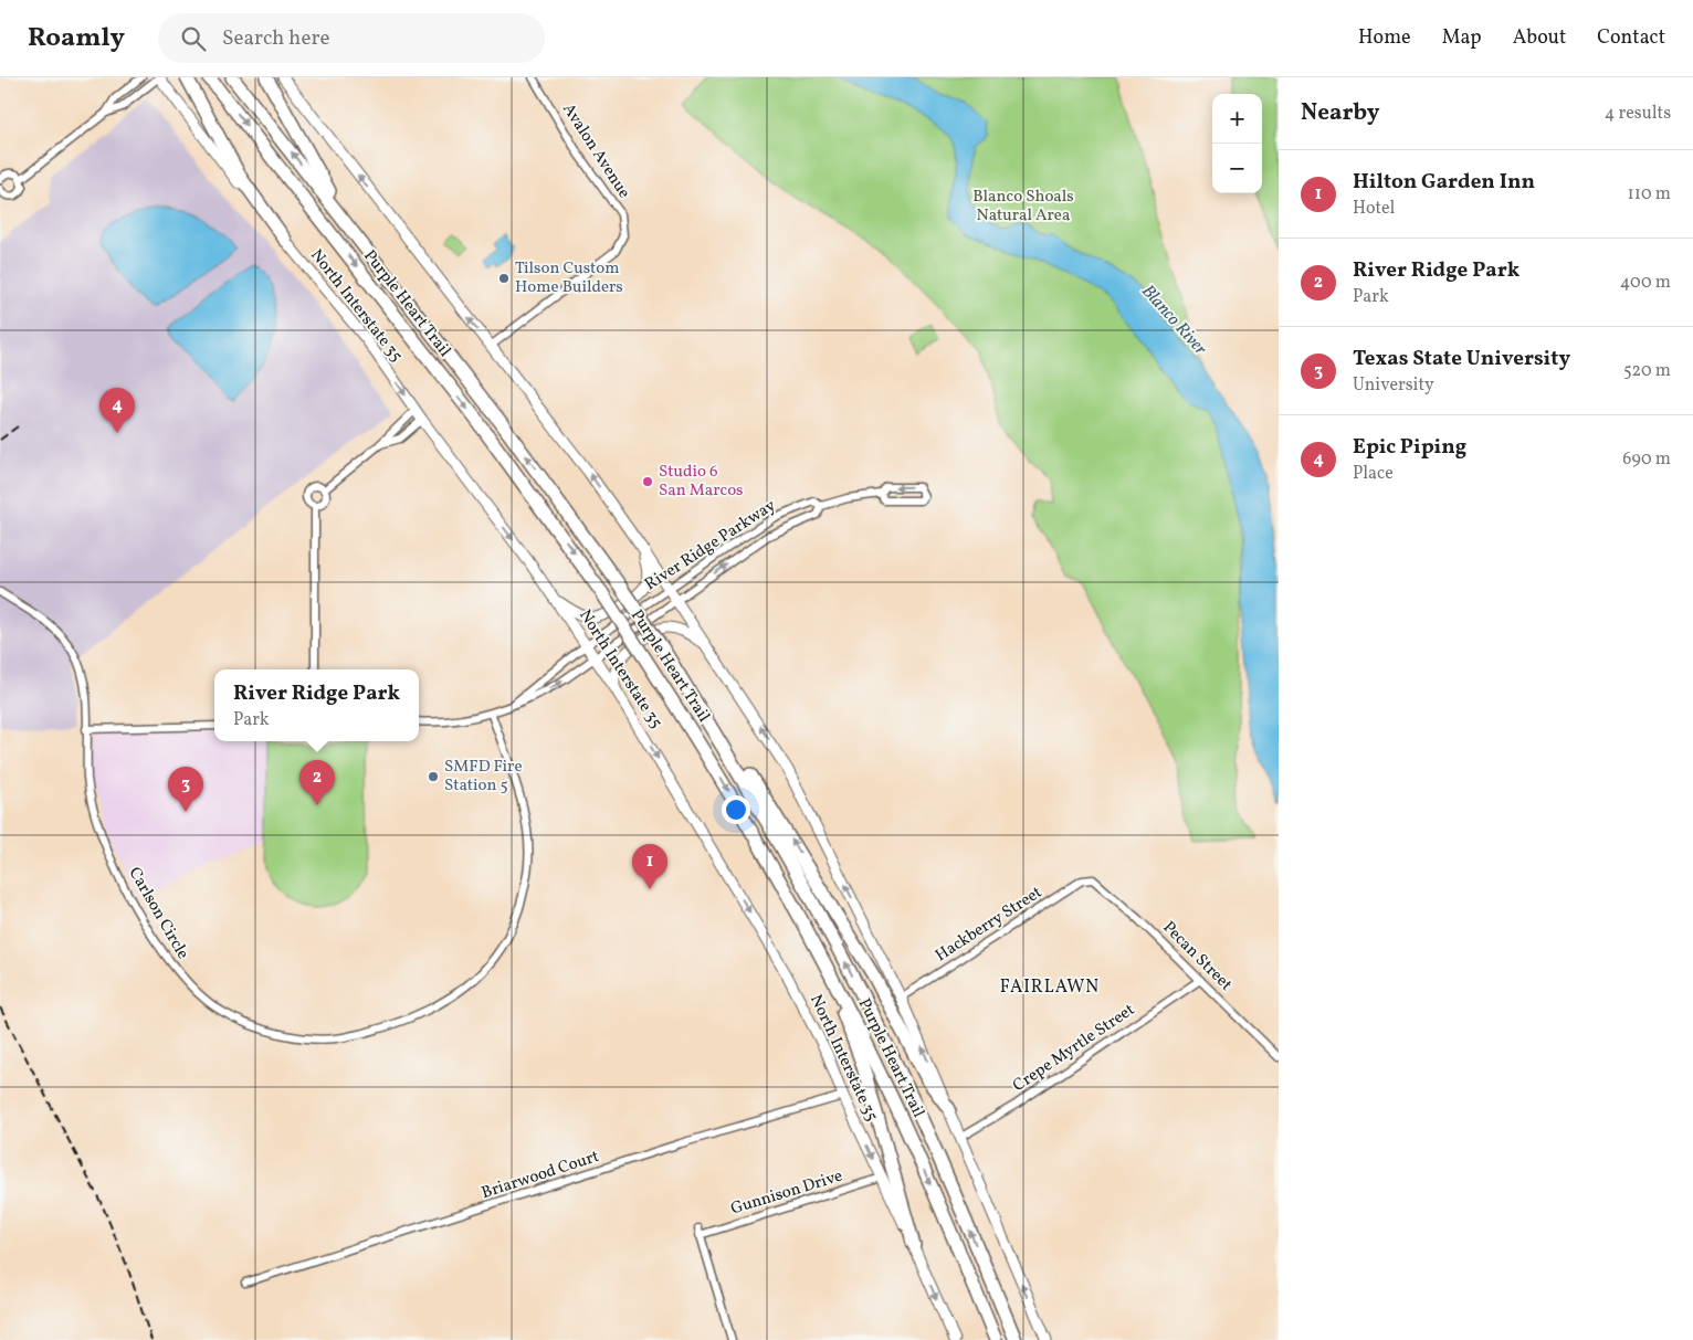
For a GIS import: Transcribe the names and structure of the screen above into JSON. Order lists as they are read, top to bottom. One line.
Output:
{"streets":{"highway":["Purple Heart Trail"],"main road":["North Interstate 35"],"street":["Avalon Avenue","River Ridge Parkway","Carlson Circle","Hackberry Street","Pecan Street","Crepe Myrtle Street","Briarwood Court","Gunnison Drive"]},"crossings":[["North Interstate 35","River Ridge Parkway"],["North Interstate 35","Briarwood Court"],["North Interstate 35","Gunnison Drive"],["River Ridge Parkway","Carlson Circle"],["Hackberry Street","Pecan Street"],["Pecan Street","Crepe Myrtle Street"]],"one_way":["North Interstate 35"],"districts":["FAIRLAWN"],"water":["Blanco River"],"parks":["Blanco Shoals Natural Area"],"places":["Tilson Custom Home Builders","Studio 6 San Marcos","SMFD Fire Station 5"],"page":{"header":"Roamly","search":"Search here","nav":["Home","Map","About","Contact"],"heading":["Nearby","4 results"],"map_buttons":["+","−"],"list":[{"mark":"1","name":"Hilton Garden Inn","note":"Hotel","value":"110 m"},{"mark":"2","name":"River Ridge Park","note":"Park","value":"400 m"},{"mark":"3","name":"Texas State University","note":"University","value":"520 m"},{"mark":"4","name":"Epic Piping","note":"Place","value":"690 m"}],"pins":["4","2","3","1"],"popup":["River Ridge Park","Park"]}}
